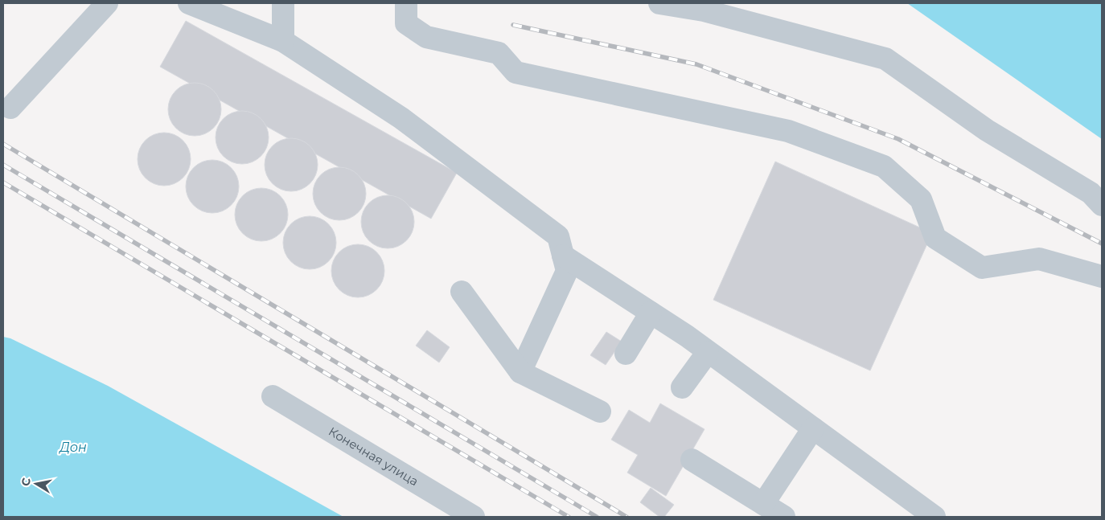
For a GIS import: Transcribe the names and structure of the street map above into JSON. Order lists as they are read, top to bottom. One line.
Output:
{"streets":{"lane":["Конечная улица"]},"water":["Дон"],"north":"left"}
